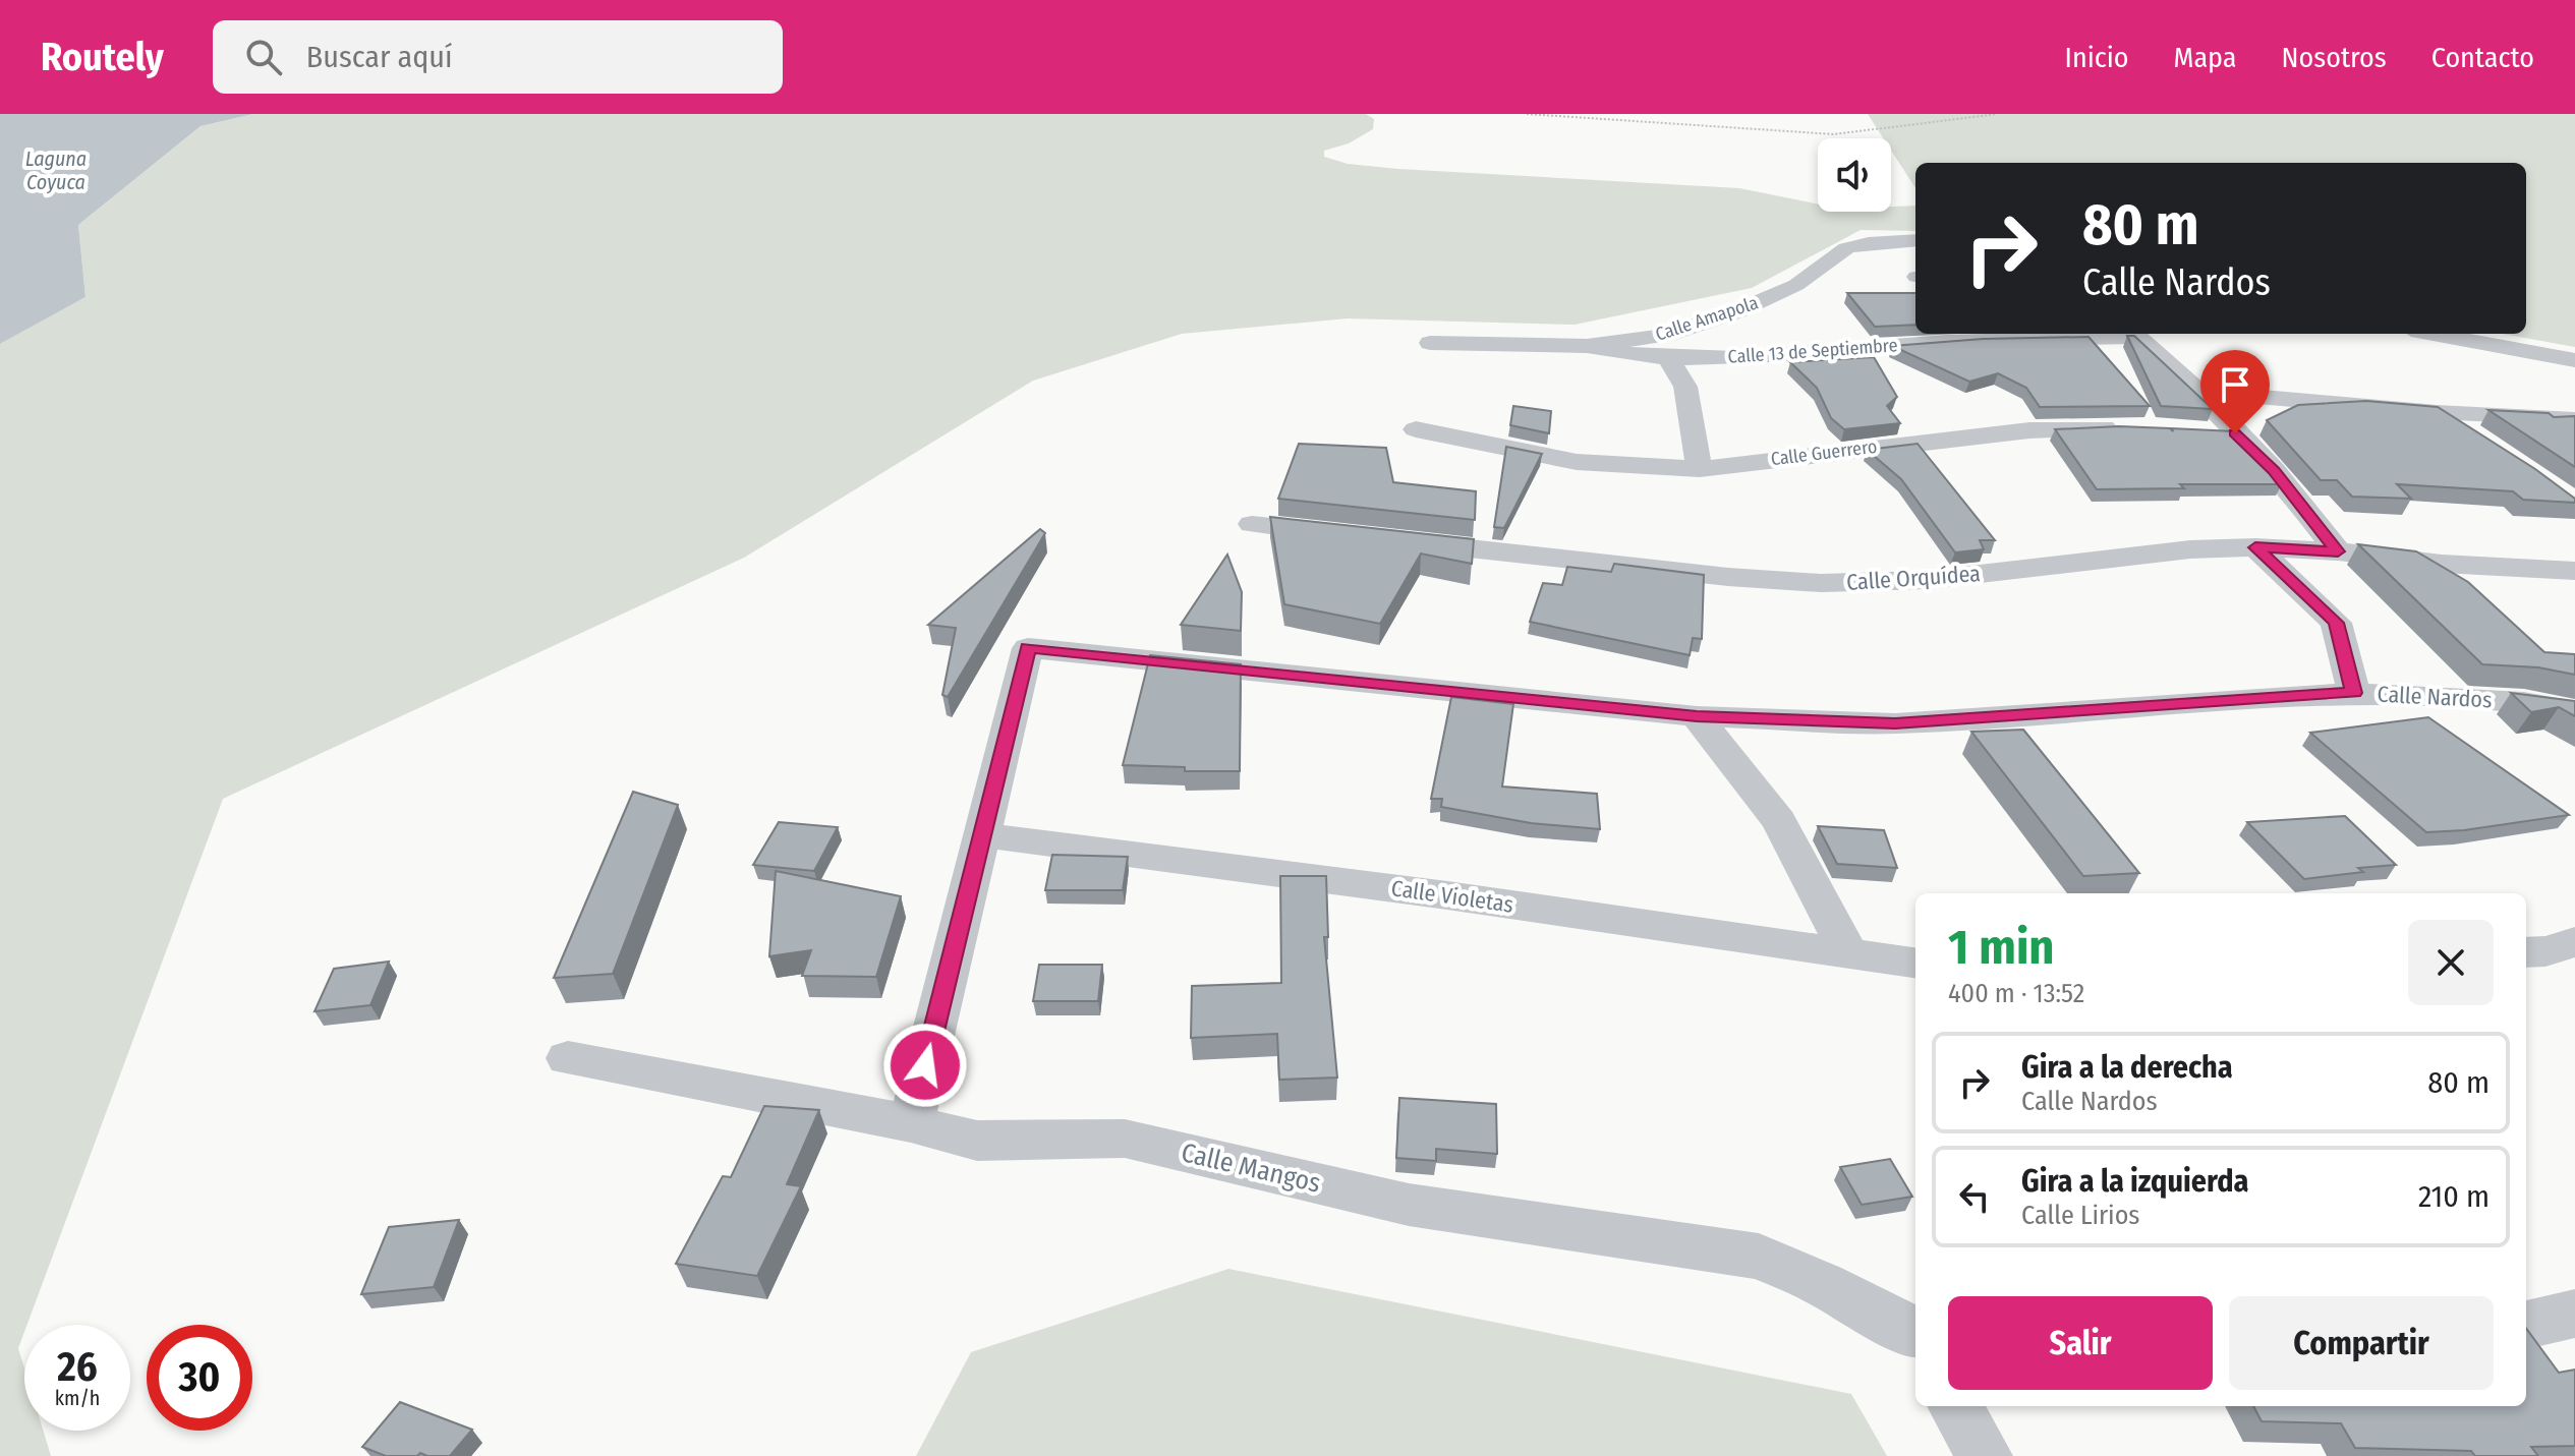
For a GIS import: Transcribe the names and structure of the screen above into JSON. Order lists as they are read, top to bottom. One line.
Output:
{"streets":{"street":["Calle Amapola","Calle 13 de Septiembre","Calle Guerrero","Calle Orquídea","Calle Nardos","Calle Violetas","Calle Mangos"]},"crossings":[["Calle Amapola","Calle 13 de Septiembre"],["Calle Nardos","Calle Violetas"]],"water":["Laguna Coyuca"],"page":{"header":"Routely","search":"Buscar aquí","nav":["Inicio","Mapa","Nosotros","Contacto"],"turn":["80 m","Calle Nardos"],"heading":["1 min","400 m · 13:52"],"list":[{"name":"Gira a la derecha","note":"Calle Nardos","value":"80 m"},{"name":"Gira a la izquierda","note":"Calle Lirios","value":"210 m"}],"buttons":["Salir","Compartir"],"speed":"26 km/h","limit":"30"}}
